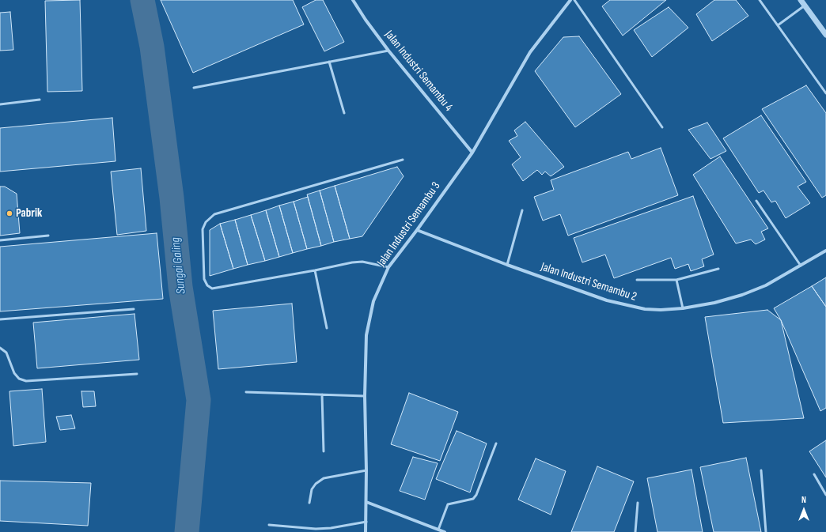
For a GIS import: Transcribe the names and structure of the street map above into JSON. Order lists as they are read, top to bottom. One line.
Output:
{"streets":{"street":["Jalan Industri Semambu 4","Jalan Industri Semambu 3","Jalan Industri Semambu 2"]},"crossings":[["Jalan Industri Semambu 4","Jalan Industri Semambu 3"],["Jalan Industri Semambu 3","Jalan Industri Semambu 2"]],"water":["Sungai Galing"],"places":["Pabrik"],"north":"top"}
